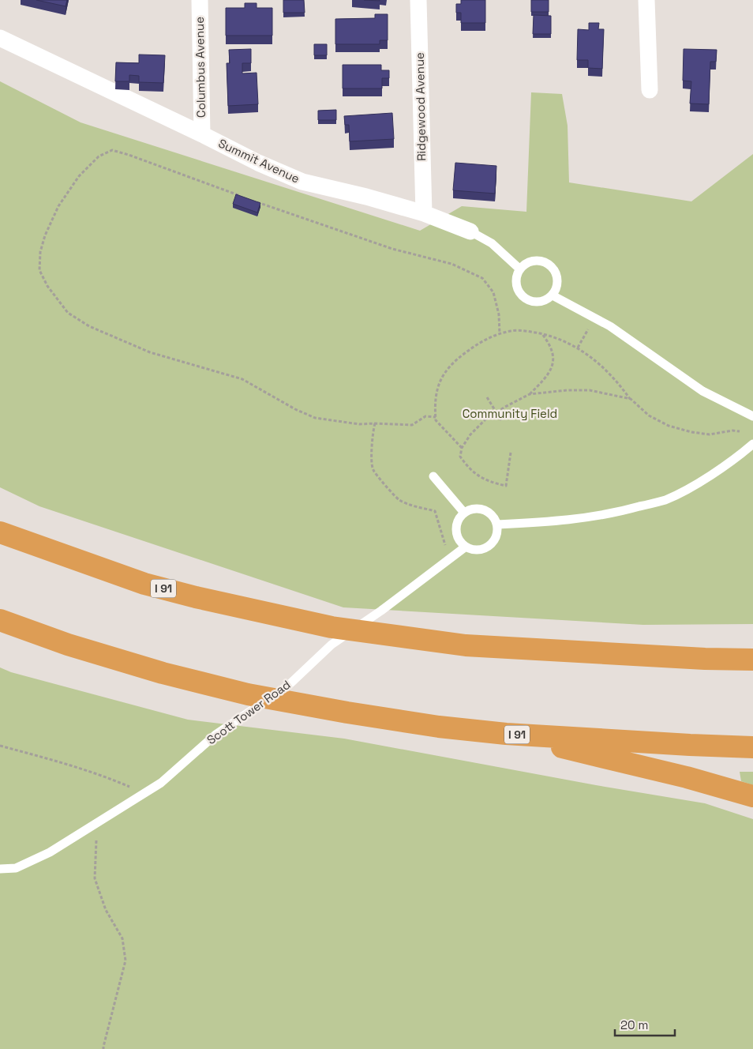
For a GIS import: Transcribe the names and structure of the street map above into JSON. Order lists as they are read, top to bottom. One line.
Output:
{"streets":{"highway":["I 91"],"street":["Columbus Avenue","Ridgewood Avenue","Summit Avenue"],"lane":["Scott Tower Road"]},"crossings":[["Columbus Avenue","Summit Avenue"],["Ridgewood Avenue","Summit Avenue"]],"parks":["Community Field"],"scale_bar":"20 m"}
